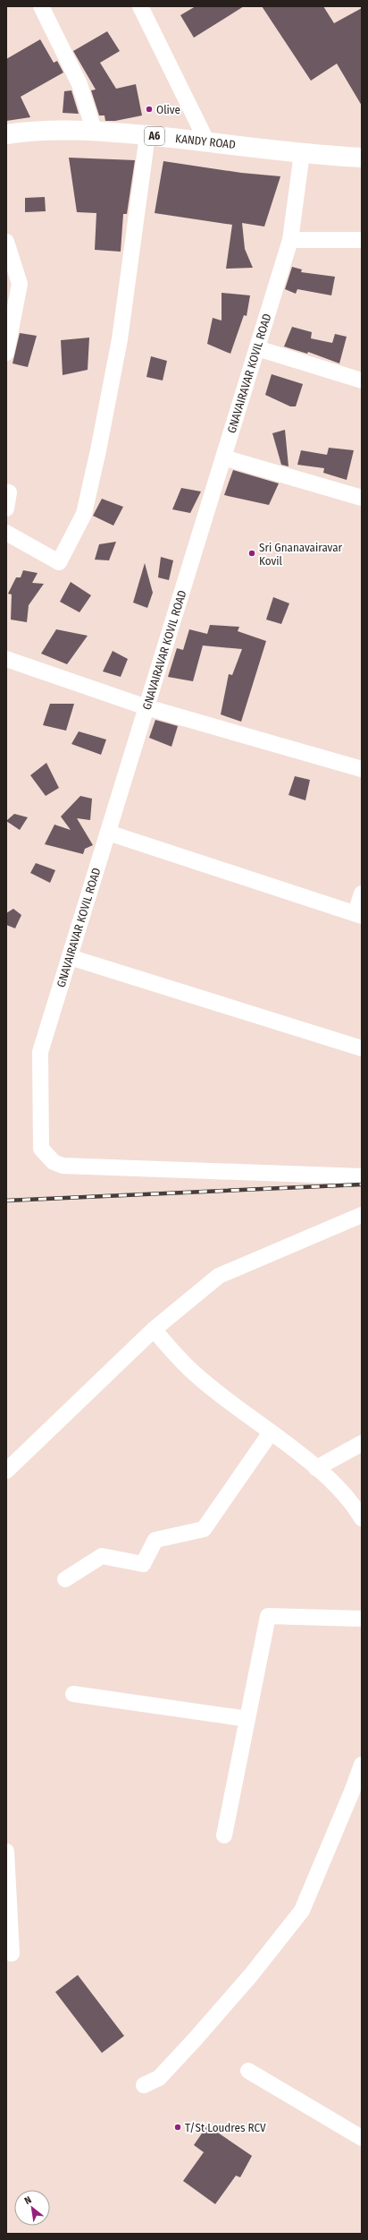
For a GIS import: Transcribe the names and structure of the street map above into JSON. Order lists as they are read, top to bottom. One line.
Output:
{"streets":{"highway":["A6","KANDY ROAD"],"street":["GNAVAIRAVAR KOVIL ROAD"]},"crossings":[["KANDY ROAD","GNAVAIRAVAR KOVIL ROAD"]],"places":["Olive","Sri Gnanavairavar Kovil","T/St Loudres RCV"],"north":"top left"}
